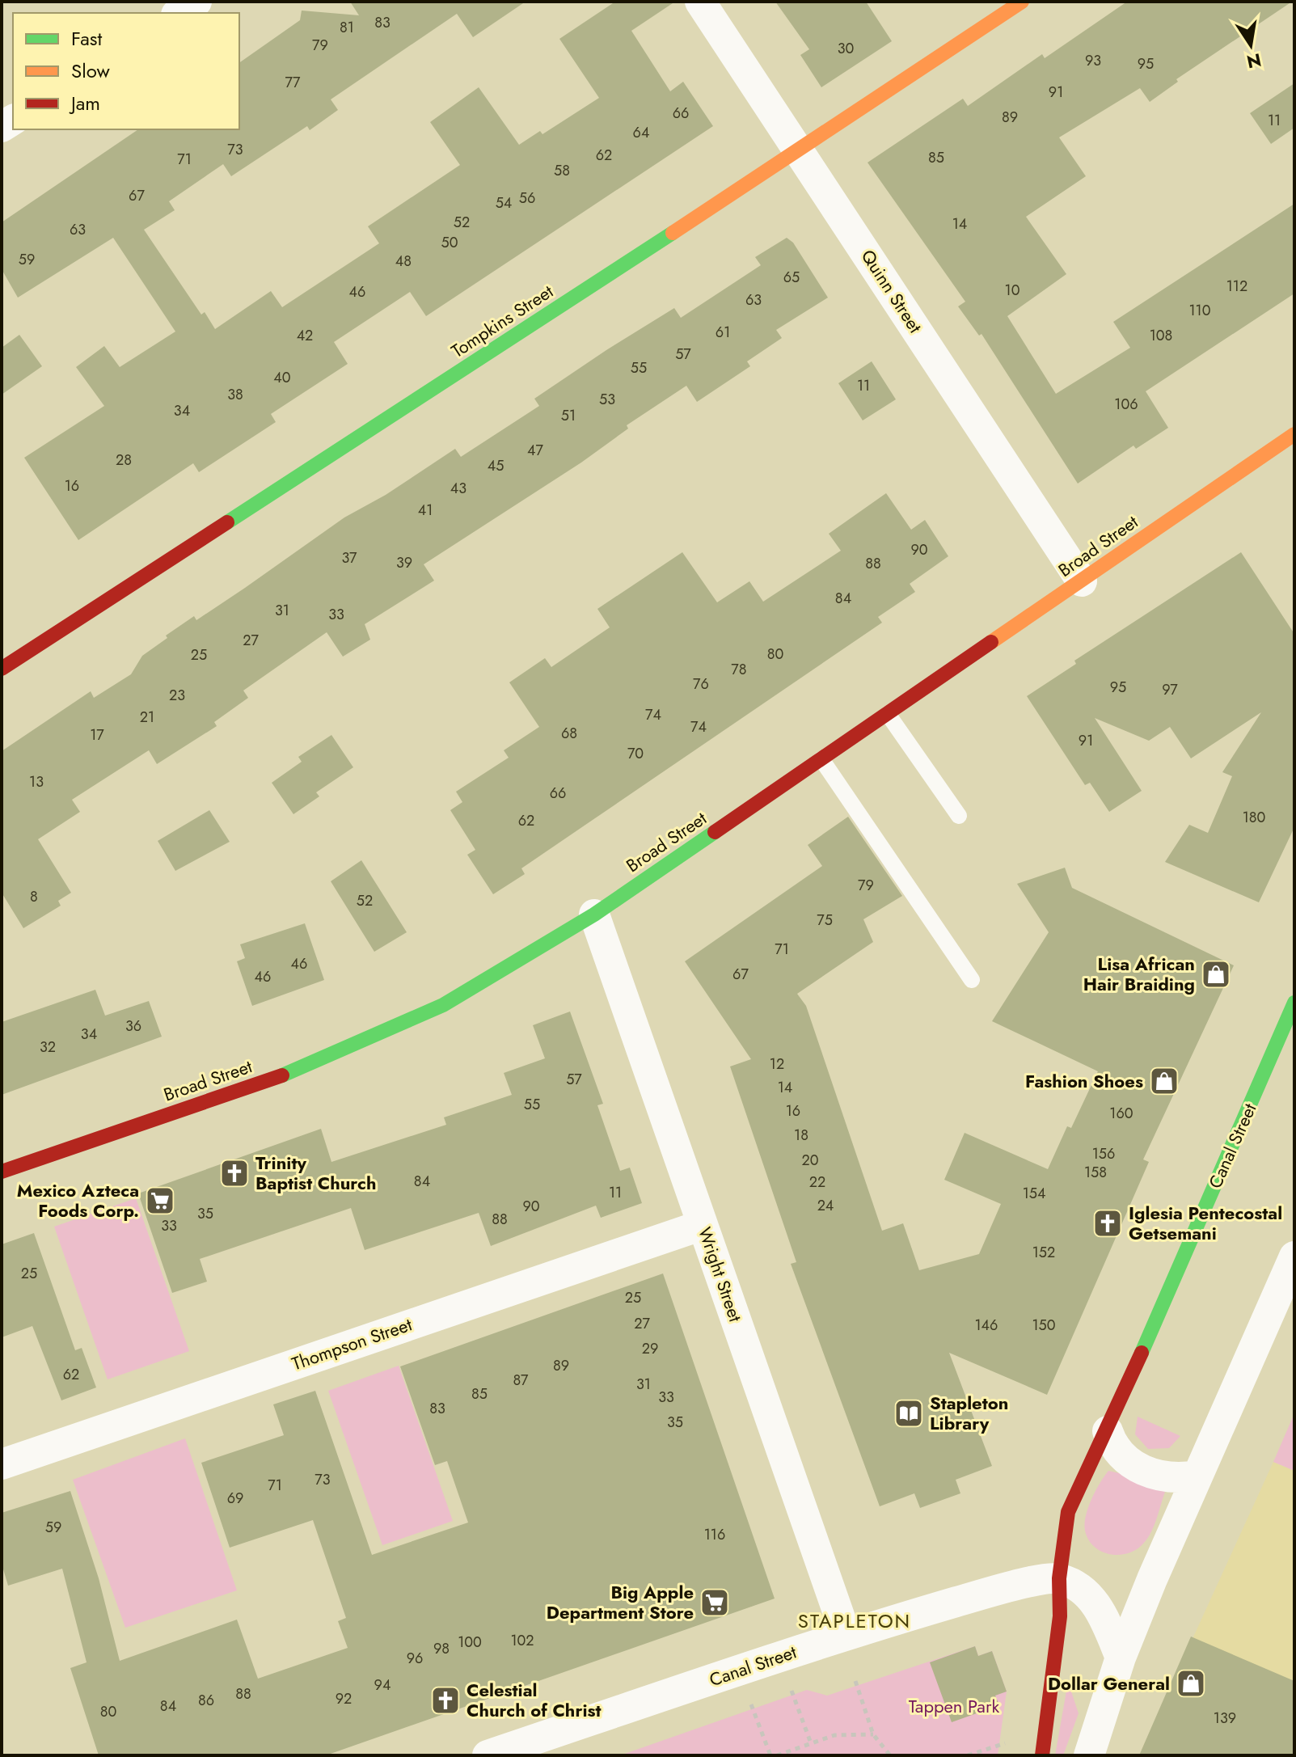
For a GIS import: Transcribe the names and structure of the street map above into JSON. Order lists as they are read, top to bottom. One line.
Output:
{"streets":{"street":["Quinn Street","Tompkins Street","Broad Street","Canal Street","Wright Street","Thompson Street"]},"crossings":[["Quinn Street","Tompkins Street"],["Quinn Street","Broad Street"],["Broad Street","Wright Street"],["Canal Street","Wright Street"],["Wright Street","Thompson Street"]],"districts":["STAPLETON"],"parks":["Tappen Park"],"places":{"shop":["Lisa African Hair Braiding","Fashion Shoes","Dollar General"],"church":["Trinity Baptist Church","Iglesia Pentecostal Getsemani","Celestial Church of Christ"],"supermarket":["Mexico Azteca Foods Corp.","Big Apple Department Store"],"library":["Stapleton Library"]},"house_numbers":["83","81","79","30","93","95","77","91","66","89","11","64","73","62","85","71","58","67","56","54","52","14","63","50","59","48","65","112","10","46","63","110","61","42","108","57","55","40","11","38","53","106","34","51","47","28","45","16","43","41","90","37","39","88","84","31","33","27","80","25","78","76","95","97","23","74","21","74","68","17","91","70","13","66","180","62","79","8","52","75","71","46","67","46","36","34","32","12","57","14","55","16","160","18","156","20","158","84","22","11","154","24","90","35","88","33","152","25","25","27","146","150","29","89","62","87","31","85","33","83","35","73","71","69","59","116","102","100","98","96","94","88","92","86","84","80","139"],"legend":["Fast","Slow","Jam"],"north":"bottom"}
